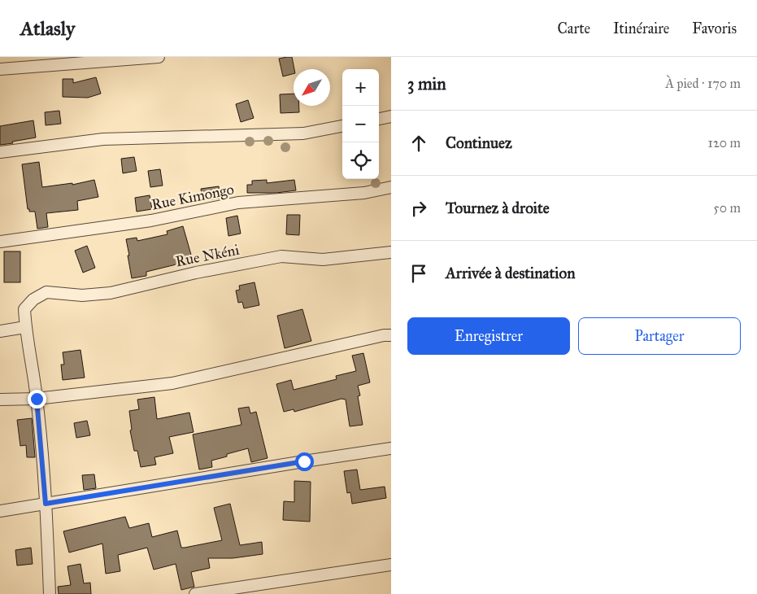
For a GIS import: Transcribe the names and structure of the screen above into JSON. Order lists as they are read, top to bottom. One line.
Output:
{"streets":{"street":["Rue Kimongo","Rue Nkéni"]},"north":"bottom left","page":{"header":"Atlasly","nav":["Carte","Itinéraire","Favoris"],"heading":["3 min","À pied · 170 m"],"map_buttons":["+","−"],"list":[["Continuez","120 m"],["Tournez à droite","50 m"],"Arrivée à destination"],"buttons":["Enregistrer","Partager"]}}
